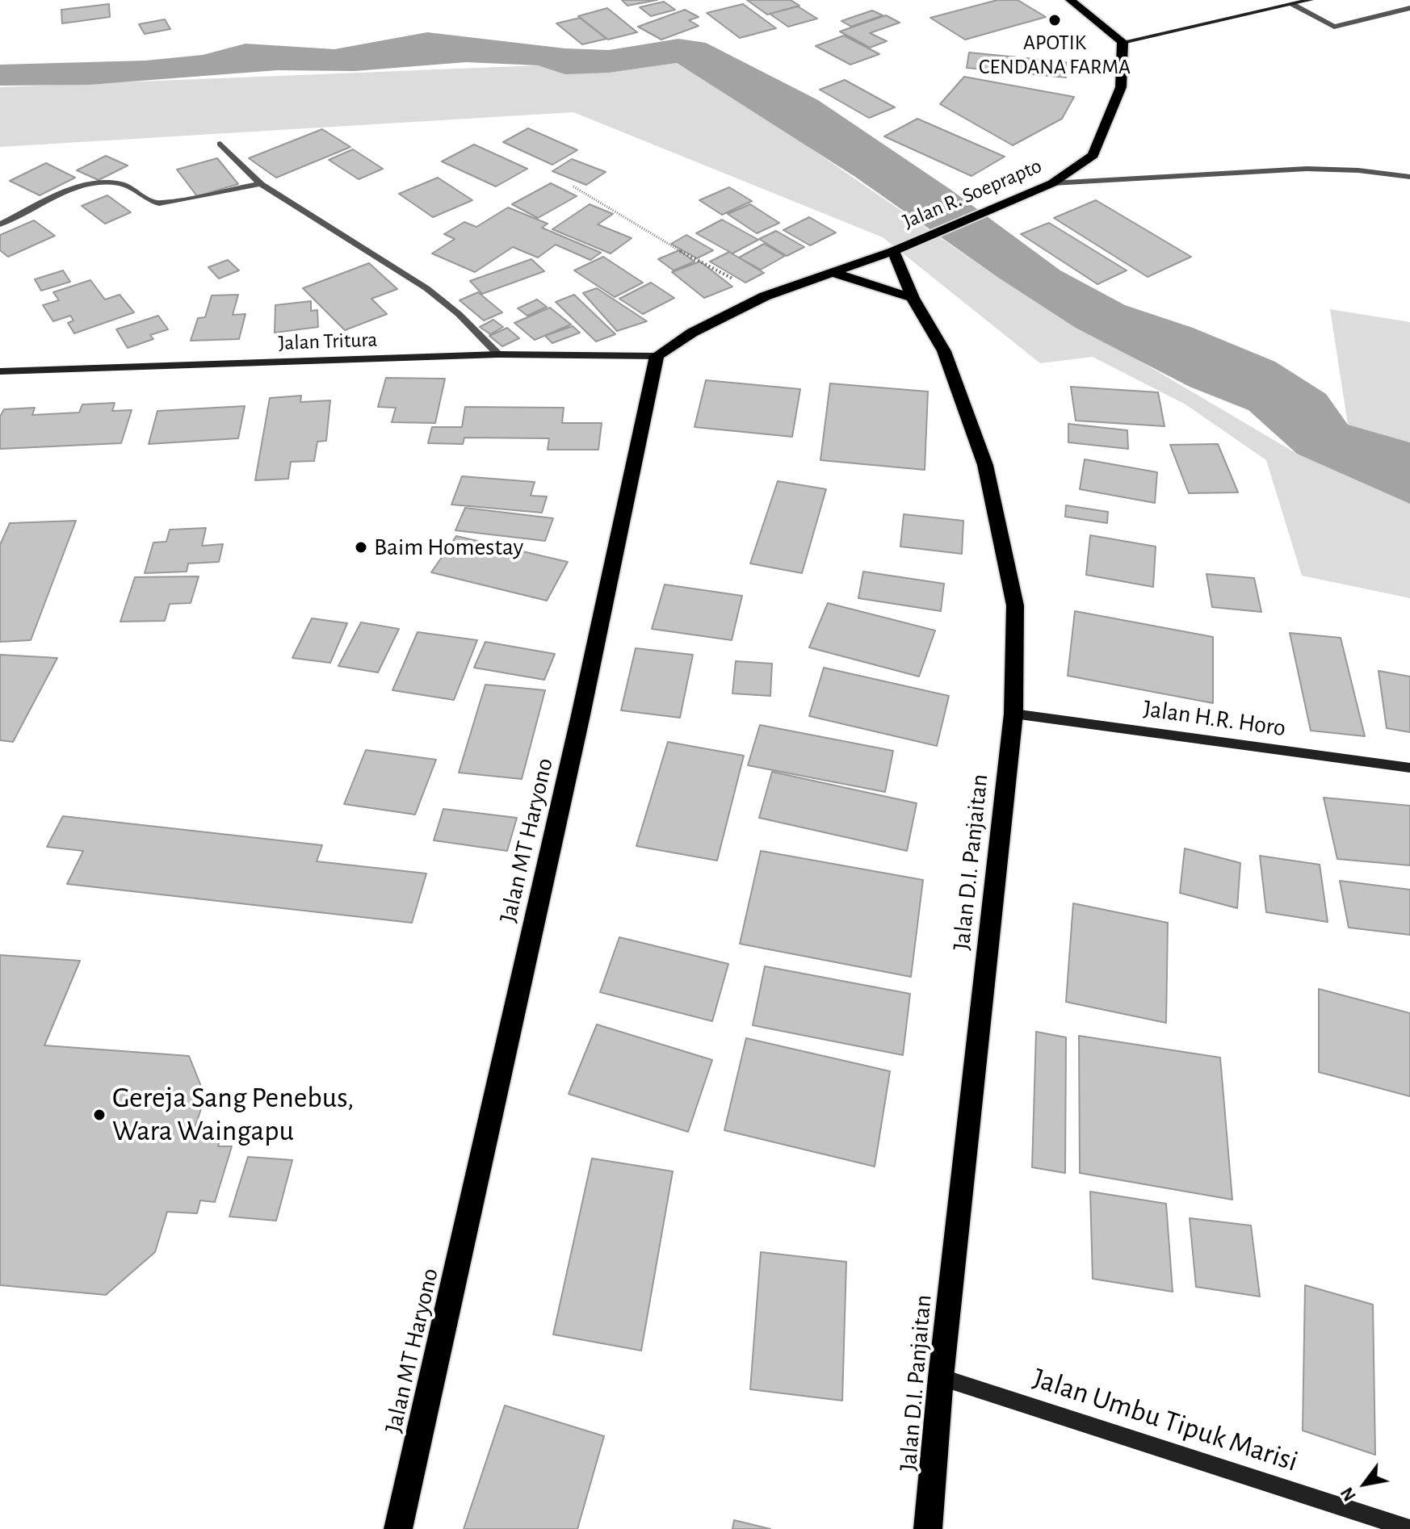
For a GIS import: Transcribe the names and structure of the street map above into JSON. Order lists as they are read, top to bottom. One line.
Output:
{"streets":{"highway":["Jalan R. Soeprapto","Jalan MT Haryono","Jalan D.I. Panjaitan"],"street":["Jalan Tritura","Jalan H.R. Horo","Jalan Umbu Tipuk Marisi"]},"crossings":[["Jalan R. Soeprapto","Jalan D.I. Panjaitan"],["Jalan Tritura","Jalan MT Haryono"],["Jalan H.R. Horo","Jalan D.I. Panjaitan"],["Jalan D.I. Panjaitan","Jalan Umbu Tipuk Marisi"]],"places":["APOTIK CENDANA FARMA","Baim Homestay","Gereja Sang Penebus, Wara Waingapu"],"north":"bottom left"}
